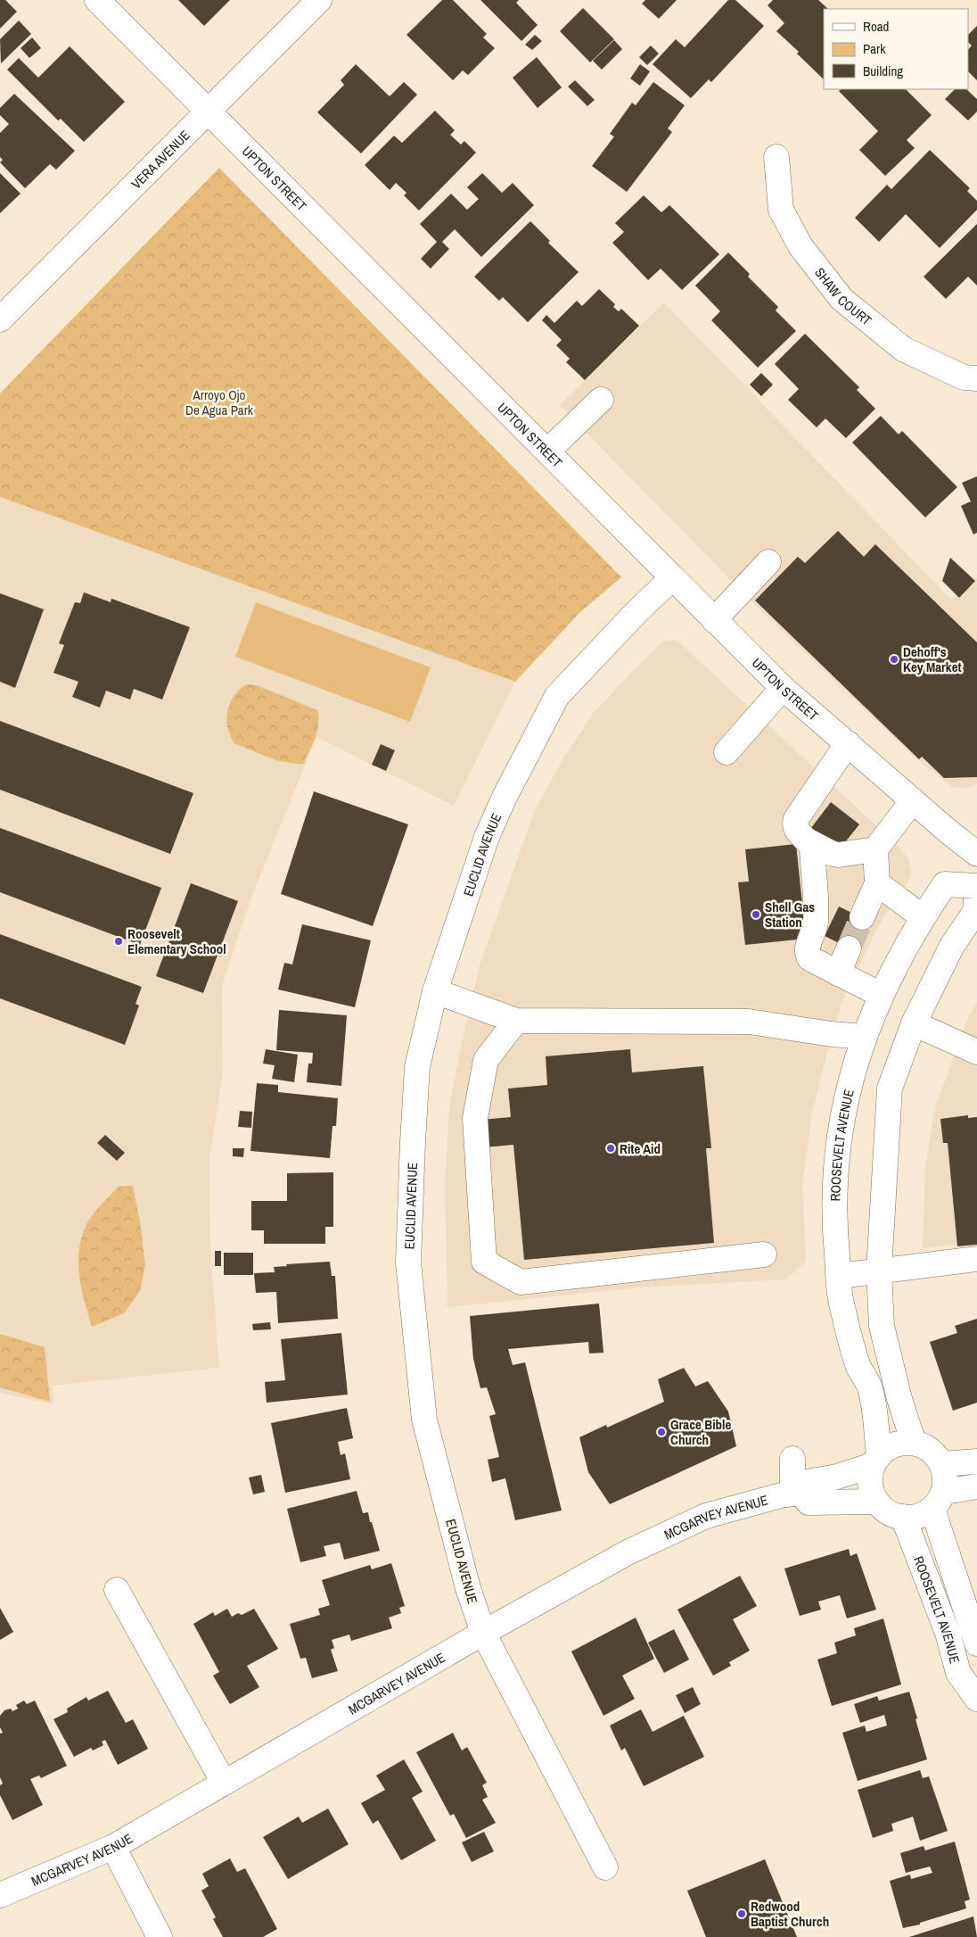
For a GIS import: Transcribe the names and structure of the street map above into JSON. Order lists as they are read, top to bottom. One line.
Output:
{"streets":{"street":["VERA AVENUE","UPTON STREET","SHAW COURT","EUCLID AVENUE","ROOSEVELT AVENUE","MCGARVEY AVENUE"]},"crossings":[["VERA AVENUE","UPTON STREET"],["UPTON STREET","EUCLID AVENUE"],["EUCLID AVENUE","MCGARVEY AVENUE"],["ROOSEVELT AVENUE","MCGARVEY AVENUE"]],"parks":["Arroyo Ojo De Agua Park"],"places":["Dehoff's Key Market","Shell Gas Station","Roosevelt Elementary School","Rite Aid","Grace Bible Church","Redwood Baptist Church"],"legend":["Road","Park","Building"]}
